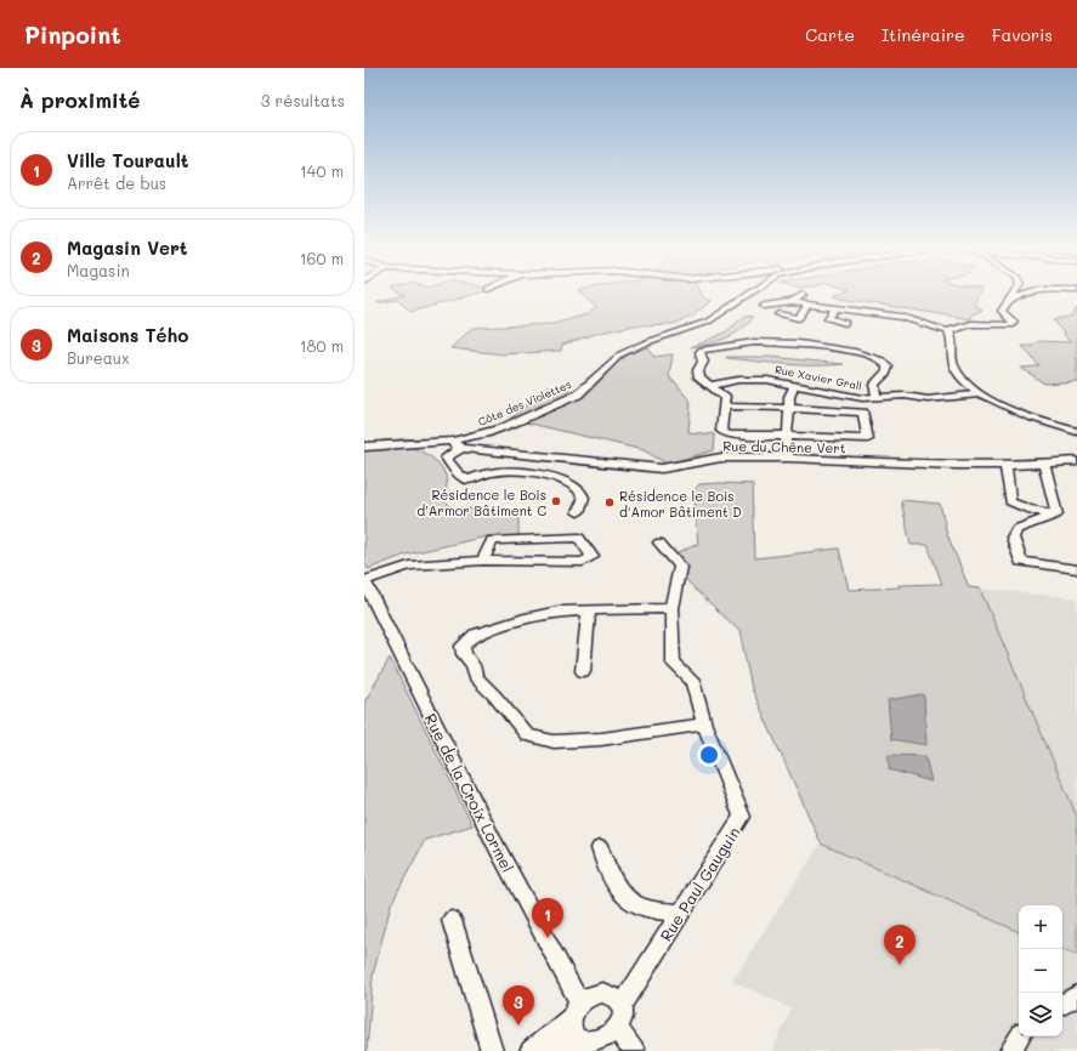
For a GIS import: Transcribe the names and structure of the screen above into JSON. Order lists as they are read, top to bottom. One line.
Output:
{"streets":{"street":["Rue Xavier Grall","Côte des Violettes","Rue du Chêne Vert","Rue de la Croix Lormel","Rue Paul Gauguin"]},"crossings":[["Côte des Violettes","Rue du Chêne Vert"],["Rue de la Croix Lormel","Rue Paul Gauguin"]],"places":["Résidence le Bois d'Armor Bâtiment C","Résidence le Bois d'Amor Bâtiment D"],"page":{"header":"Pinpoint","nav":["Carte","Itinéraire","Favoris"],"heading":["À proximité","3 résultats"],"list":[{"mark":"1","name":"Ville Tourault","note":"Arrêt de bus","value":"140 m"},{"mark":"2","name":"Magasin Vert","note":"Magasin","value":"160 m"},{"mark":"3","name":"Maisons Tého","note":"Bureaux","value":"180 m"}],"pins":["1","2","3"],"map_buttons":["+","−"]}}
